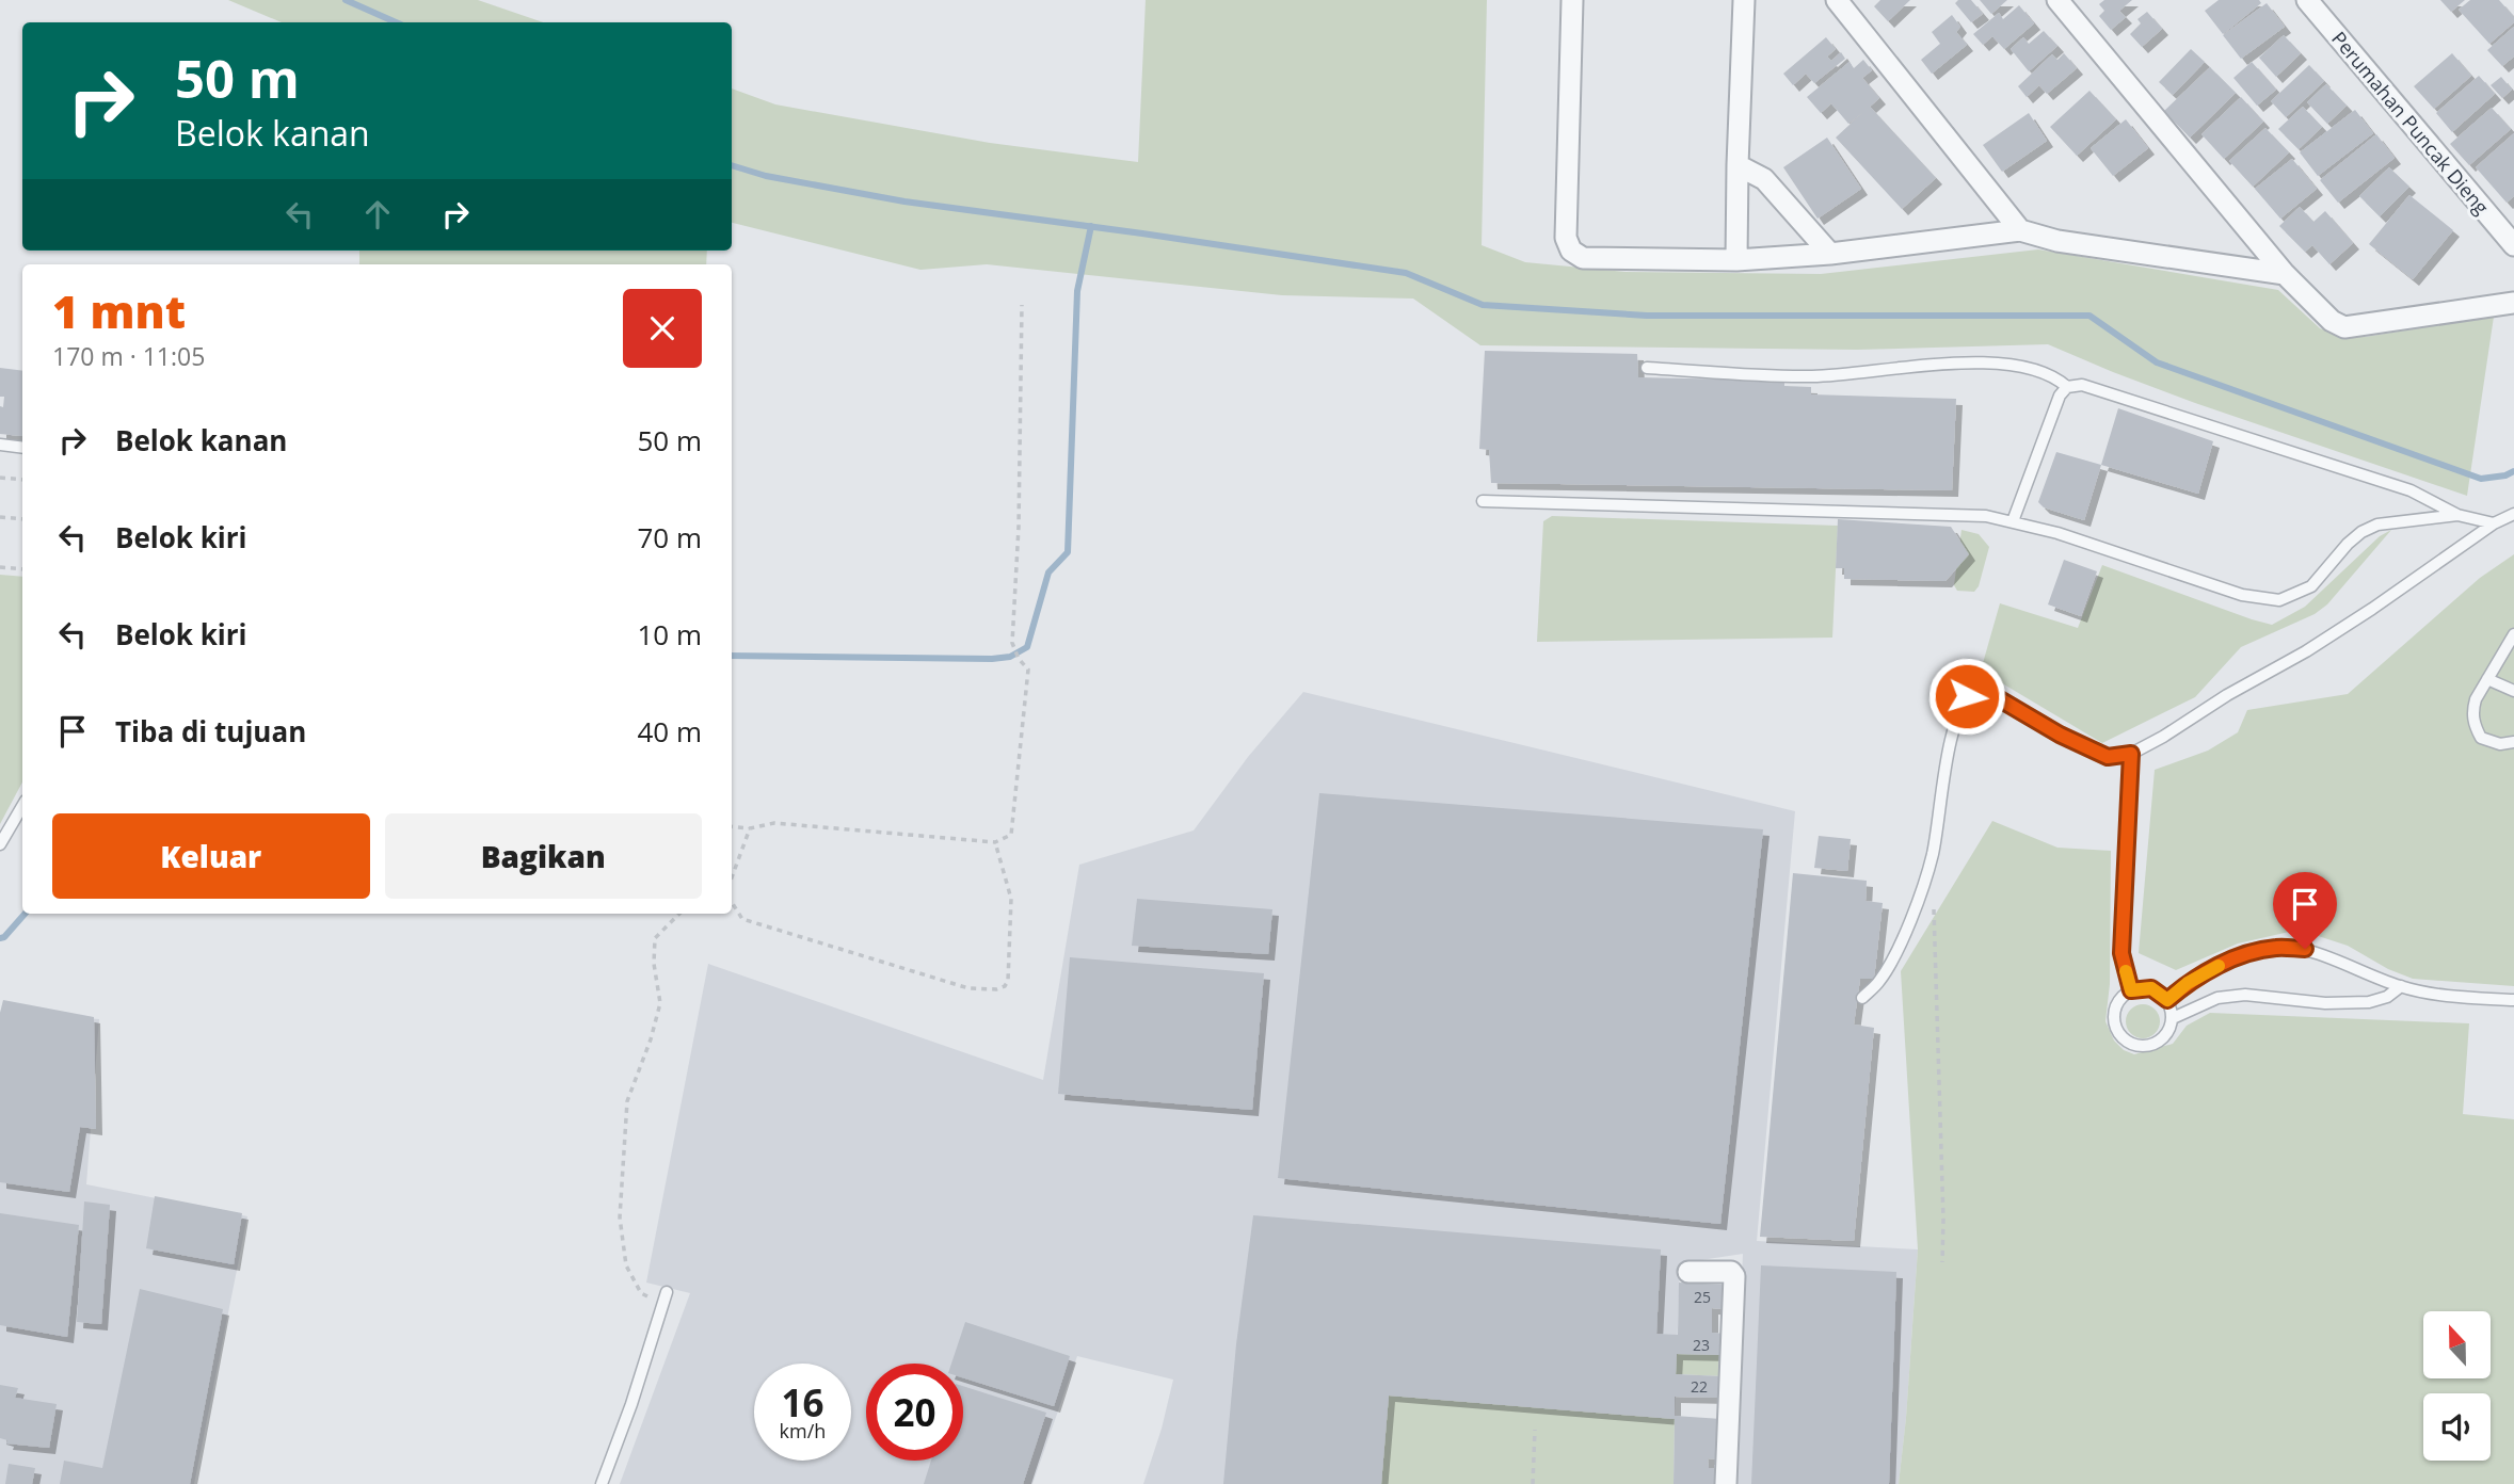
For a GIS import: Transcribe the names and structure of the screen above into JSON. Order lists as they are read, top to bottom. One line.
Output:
{"streets":{"street":["Perumahan Puncak Dieng"]},"house_numbers":["25","23","22"],"north":"top","page":{"turn":["50 m","Belok kanan"],"heading":["1 mnt","170 m · 11:05"],"list":[{"name":"Belok kanan","value":"50 m"},{"name":"Belok kiri","value":"70 m"},{"name":"Belok kiri","value":"10 m"},{"name":"Tiba di tujuan","value":"40 m"}],"buttons":["Keluar","Bagikan"],"speed":"16 km/h","limit":"20"}}
